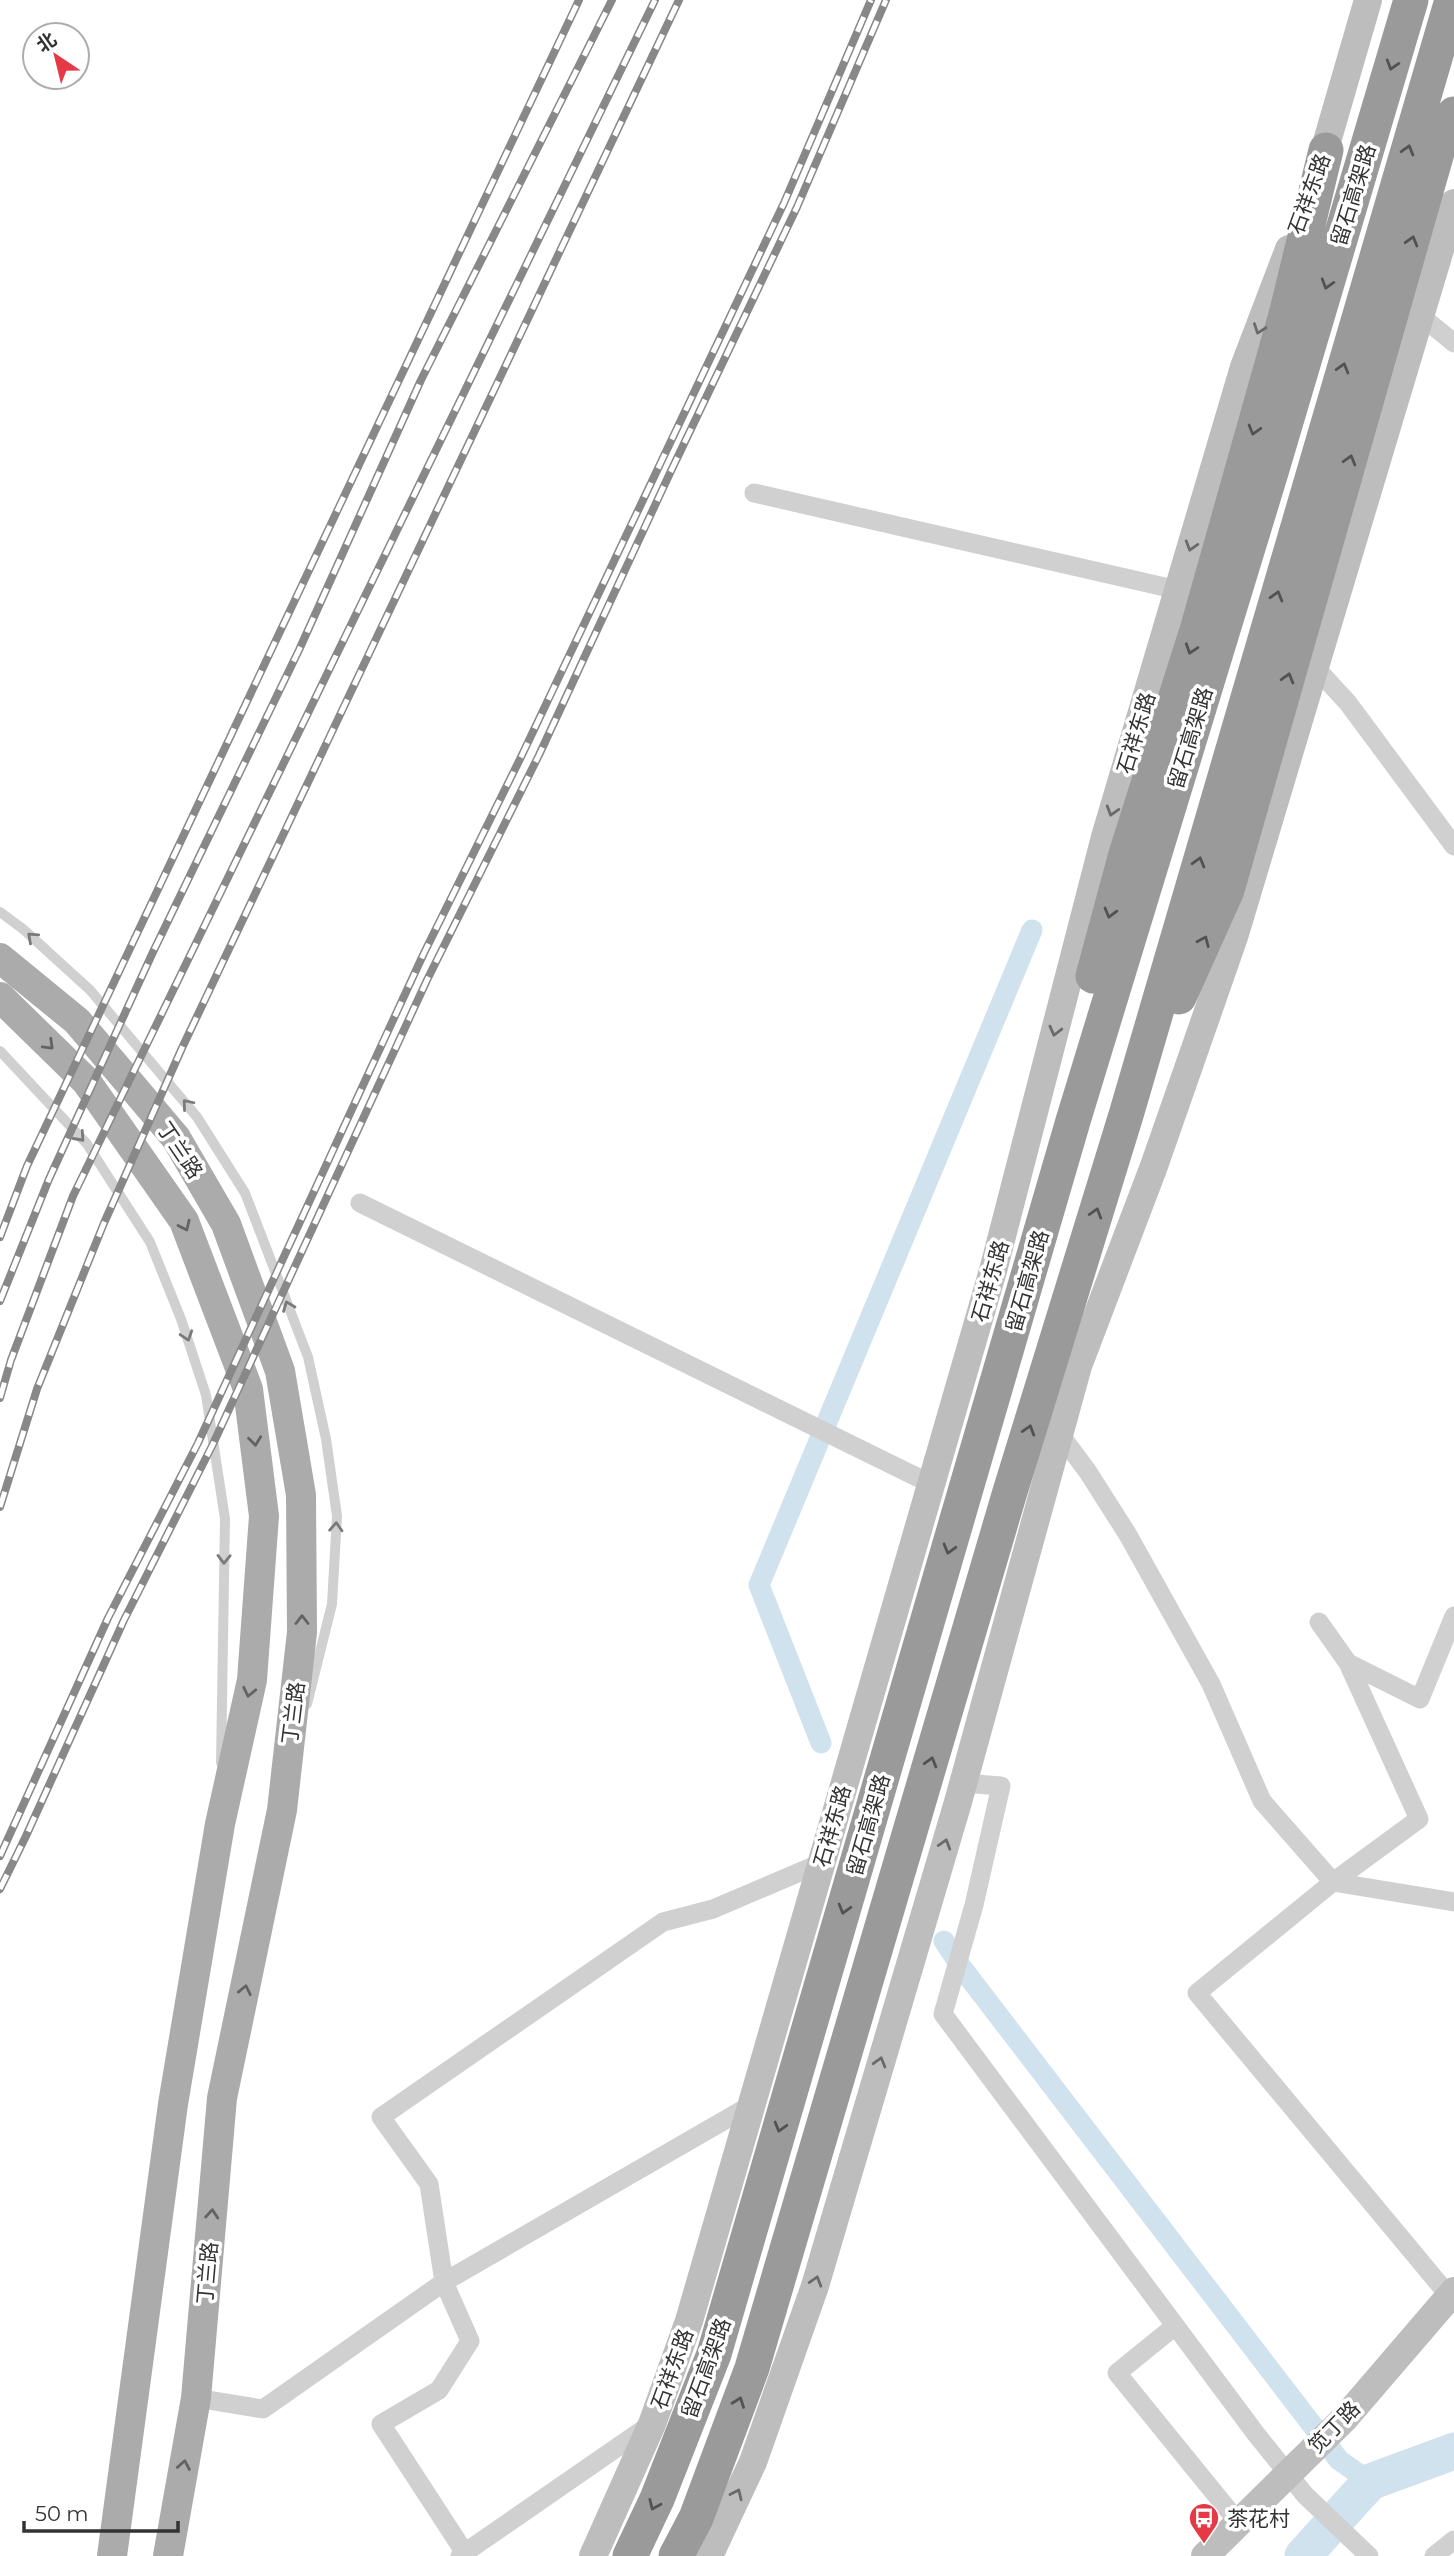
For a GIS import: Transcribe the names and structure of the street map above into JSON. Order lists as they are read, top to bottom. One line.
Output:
{"streets":{"highway":["留石高架路"],"main road":["石祥东路","丁兰路","笕丁路"]},"places":{"bus stop":["茶花村"]},"scale_bar":"50 m","north":"top left"}
